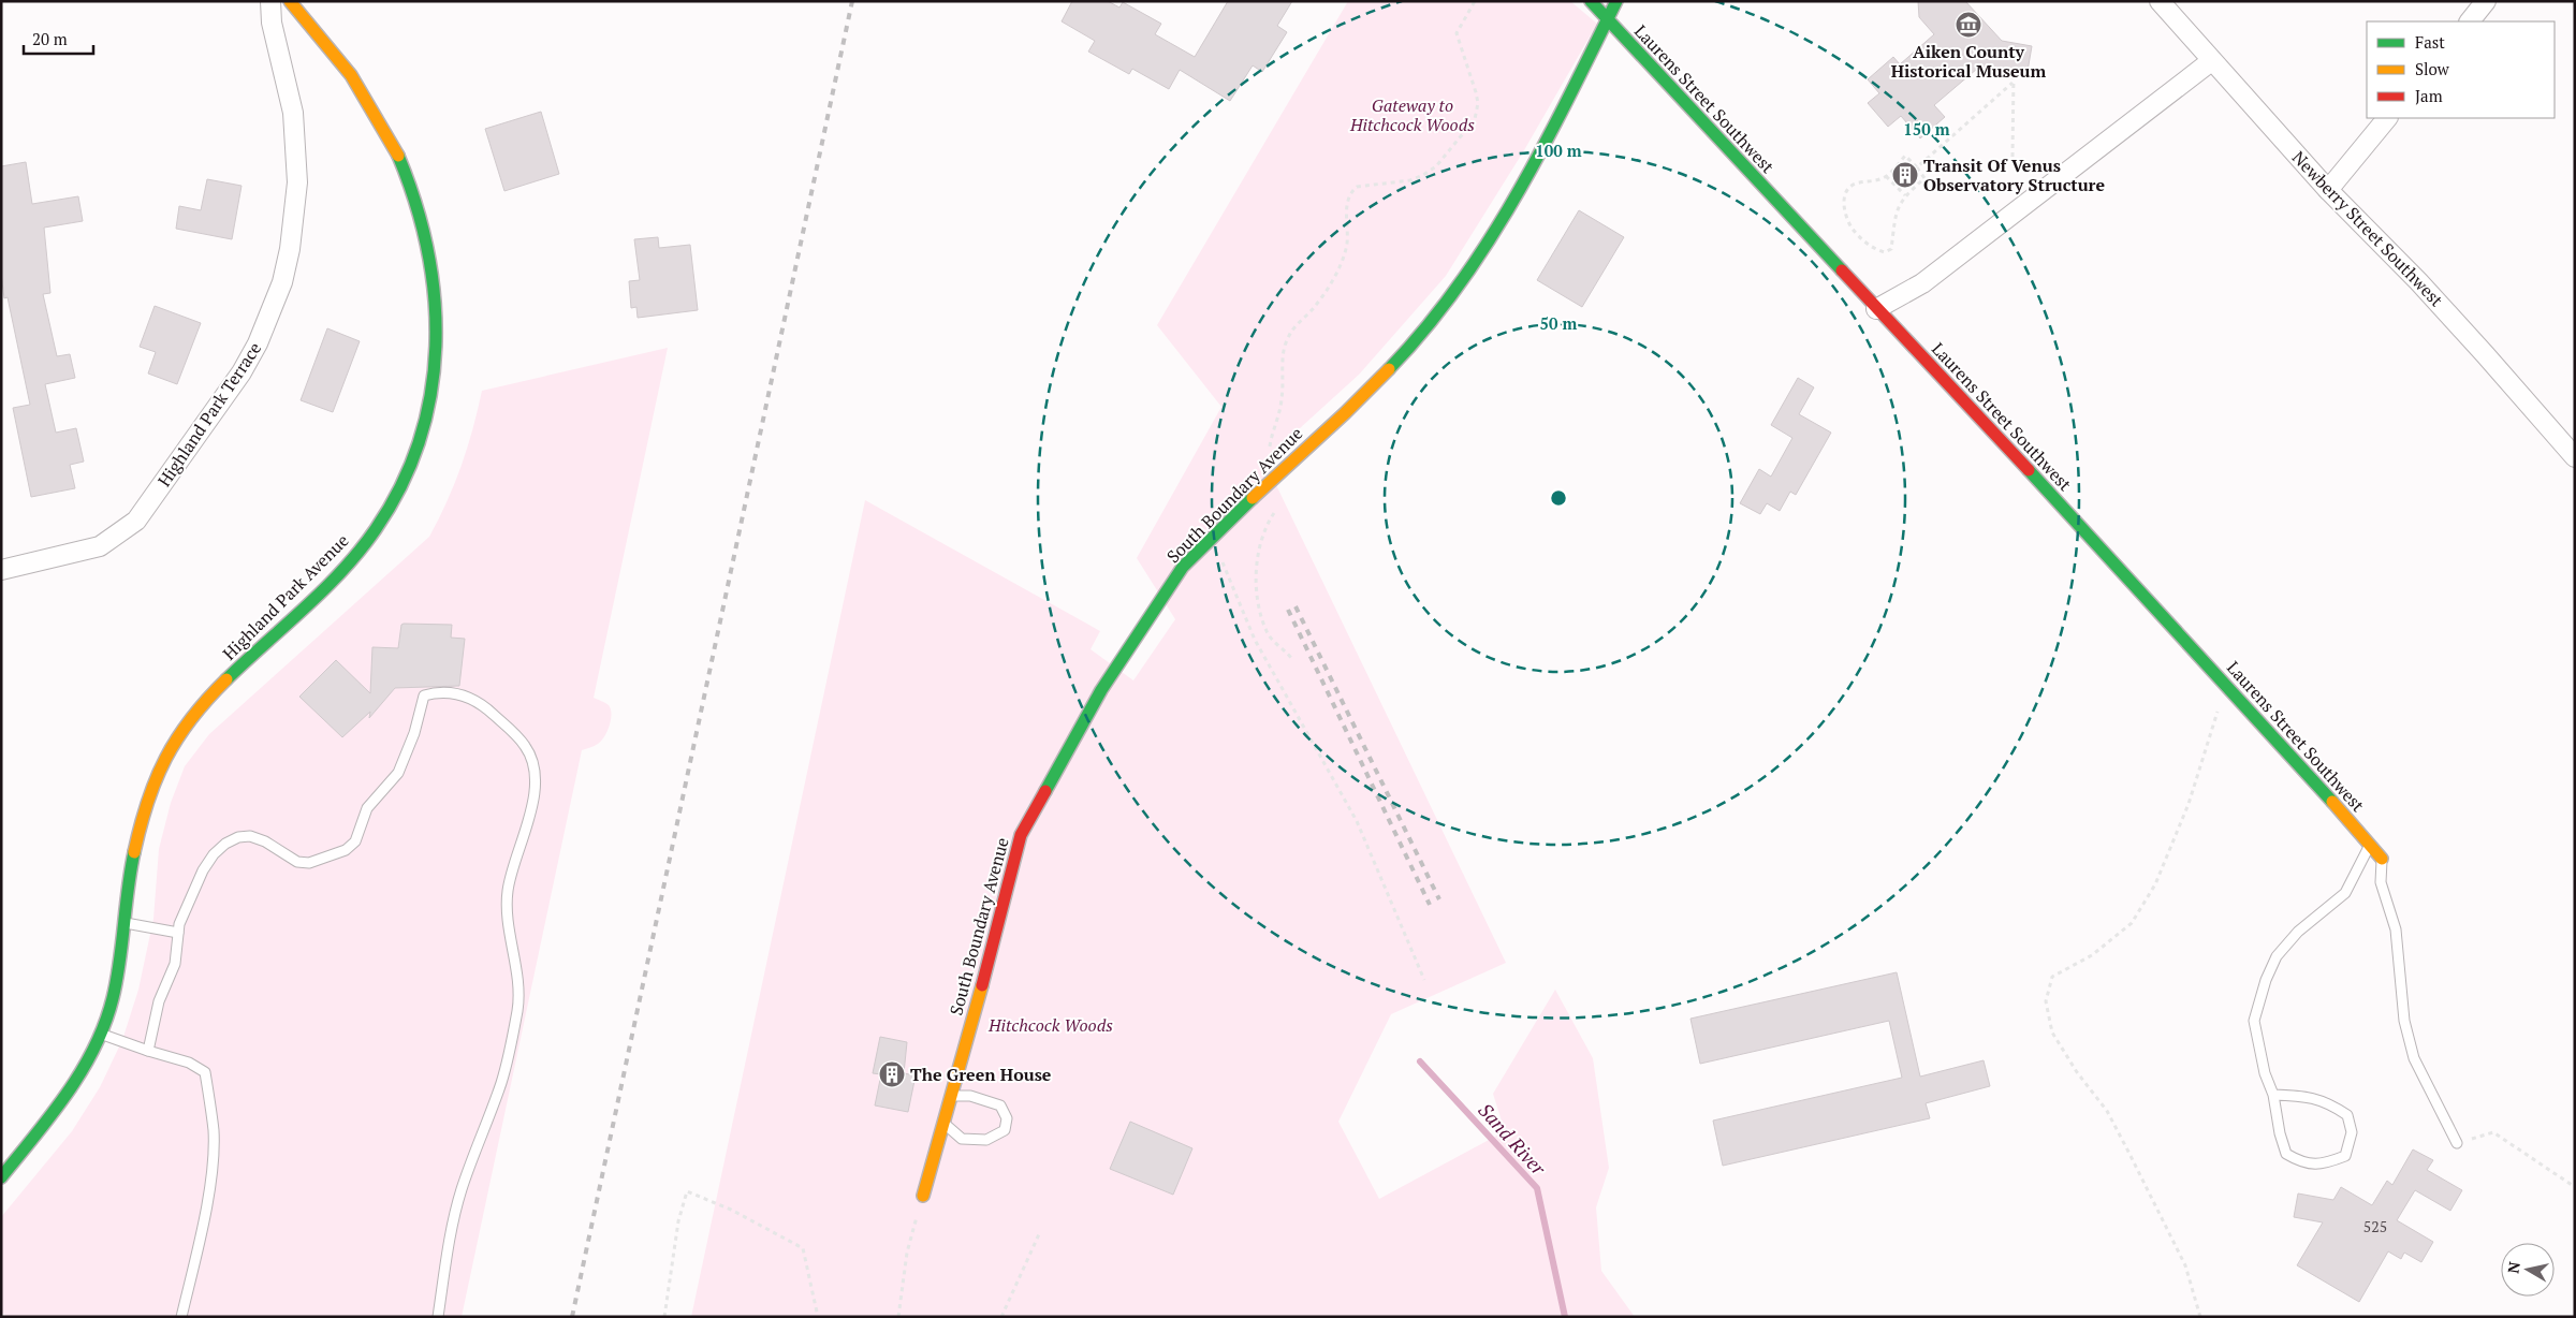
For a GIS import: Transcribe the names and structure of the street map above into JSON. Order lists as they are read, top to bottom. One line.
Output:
{"streets":{"street":["Laurens Street Southwest","Newberry Street Southwest","Highland Park Terrace","South Boundary Avenue","Highland Park Avenue"]},"crossings":[["Laurens Street Southwest","South Boundary Avenue"]],"water":["Sand River"],"parks":["Gateway to Hitchcock Woods","Hitchcock Woods"],"places":{"museum":["Aiken County Historical Museum"],"building":["Transit Of Venus Observatory Structure","The Green House"]},"house_numbers":["525"],"legend":["Fast","Slow","Jam"],"scale_bar":"20 m","north":"left","rings":["150 m","100 m","50 m"]}
